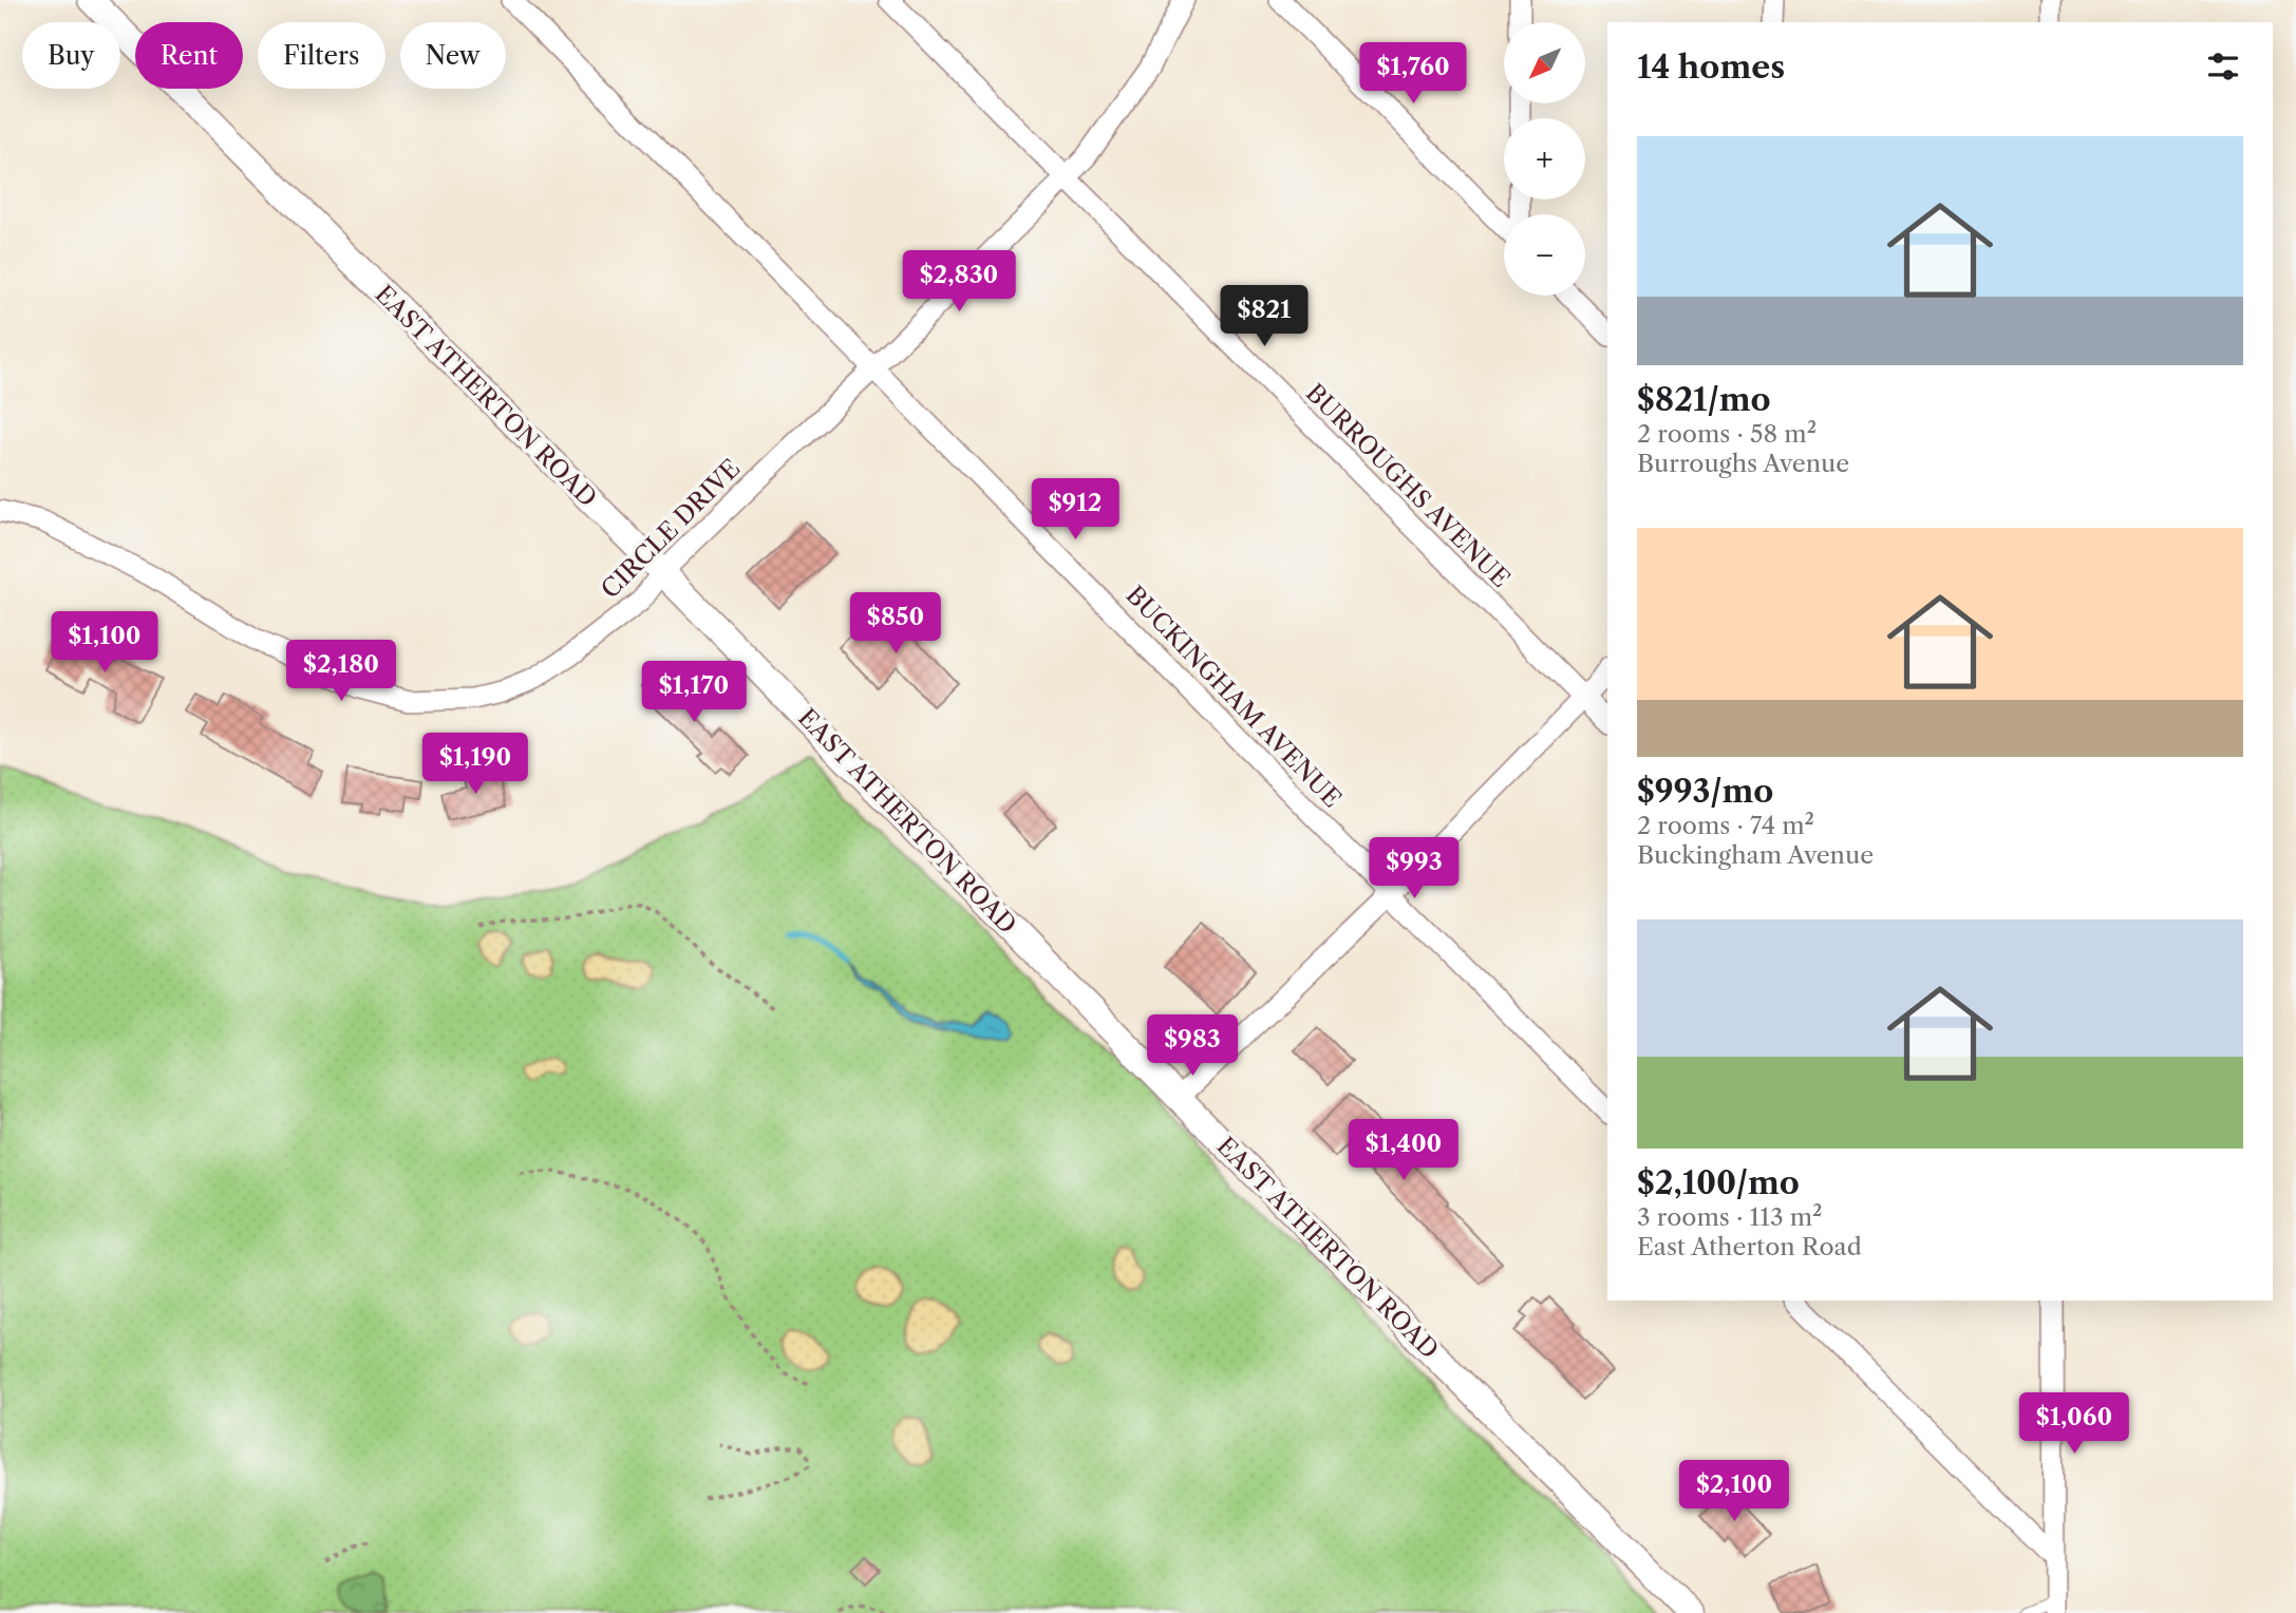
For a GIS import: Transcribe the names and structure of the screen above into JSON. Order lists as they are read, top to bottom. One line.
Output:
{"streets":{"street":["EAST ATHERTON ROAD","BURROUGHS AVENUE","CIRCLE DRIVE","BUCKINGHAM AVENUE"]},"crossings":[["EAST ATHERTON ROAD","CIRCLE DRIVE"],["BURROUGHS AVENUE","CIRCLE DRIVE"],["CIRCLE DRIVE","BUCKINGHAM AVENUE"]],"north":"bottom left","page":{"map_buttons":["+","−"],"chip":["Buy","Rent","Filters","New"],"heading":"14 homes","price":["$1,760","$2,830","$821","$912","$850","$1,100","$2,180","$1,170","$1,190","$993","$983","$1,400","$1,060","$2,100"],"list":[{"name":"$821/mo","note":"2 rooms · 58 m² · Burroughs Avenue"},{"name":"$993/mo","note":"2 rooms · 74 m² · Buckingham Avenue"},{"name":"$2,100/mo","note":"3 rooms · 113 m² · East Atherton Road"}]}}
